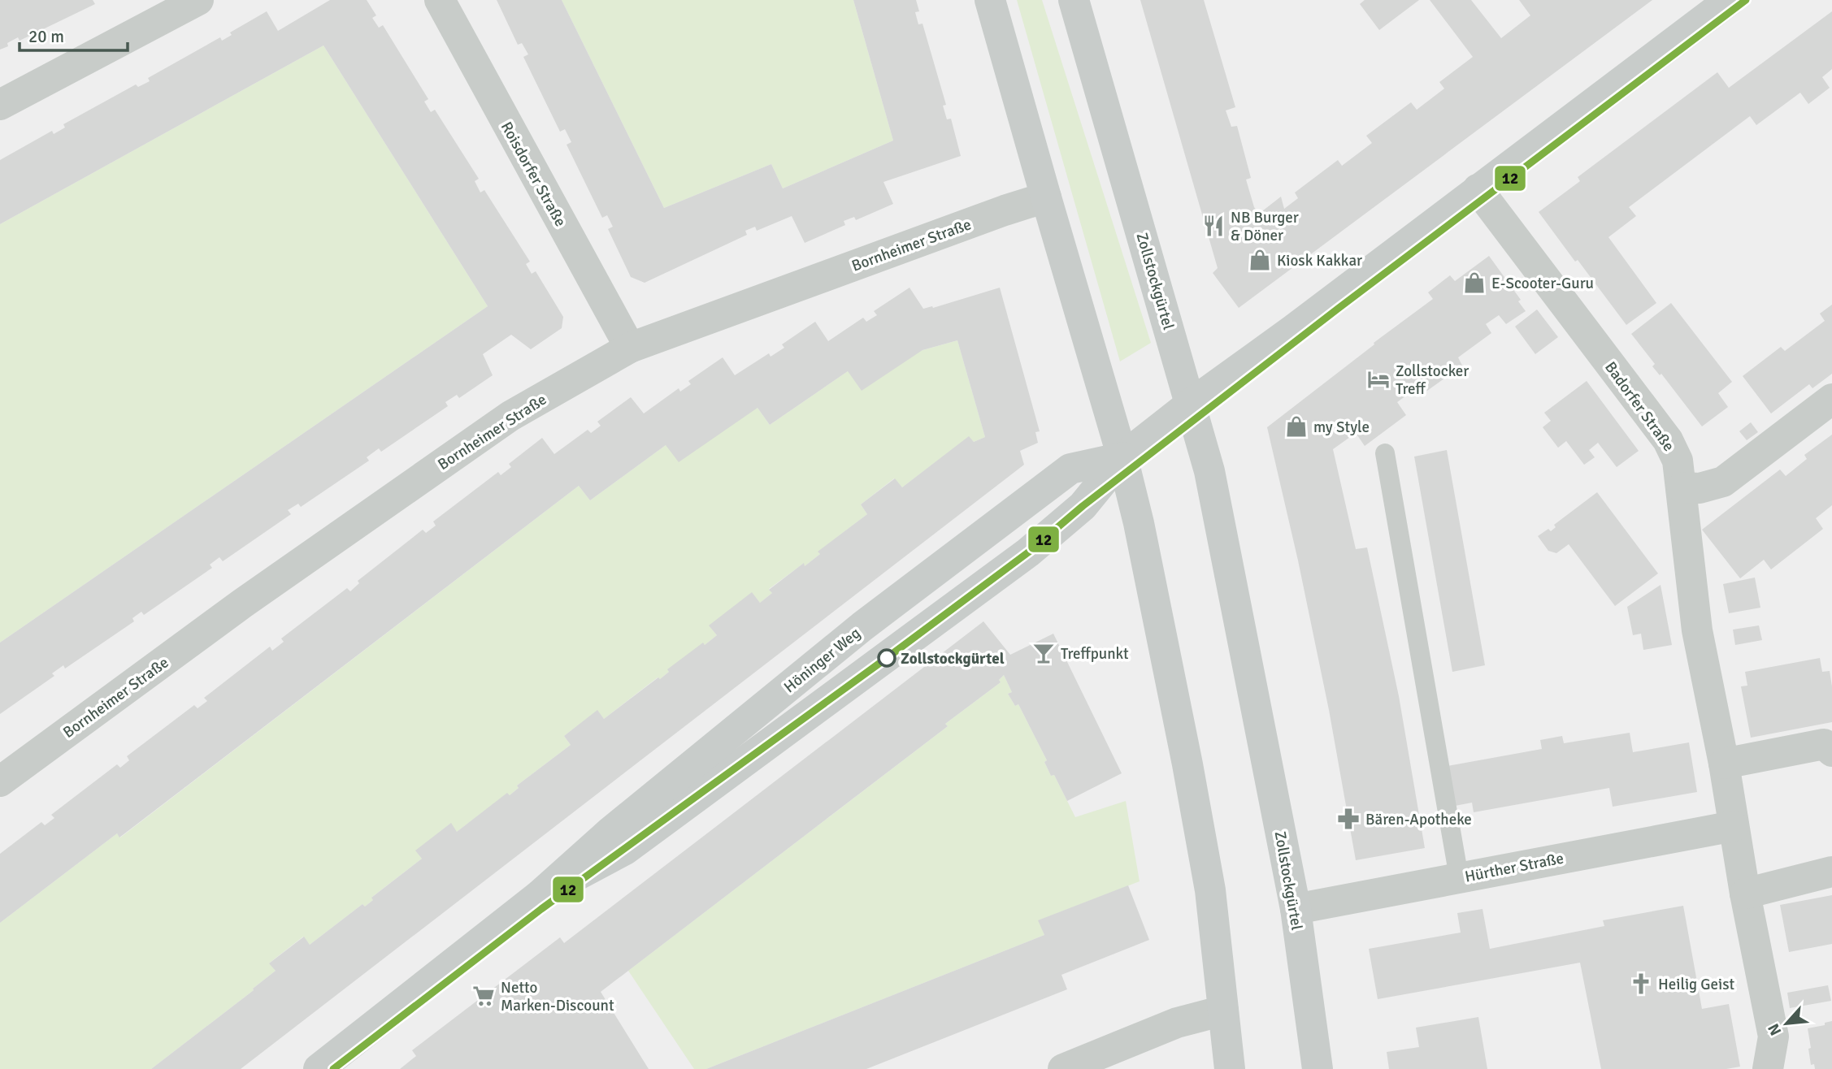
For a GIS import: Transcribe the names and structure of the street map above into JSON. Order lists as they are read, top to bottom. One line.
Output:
{"streets":{"street":["Roisdorfer Straße","Bornheimer Straße","Zollstockgürtel","Badorfer Straße","Höninger Weg","Hürther Straße"]},"crossings":[["Roisdorfer Straße","Bornheimer Straße"],["Zollstockgürtel","Höninger Weg"],["Zollstockgürtel","Hürther Straße"],["Badorfer Straße","Höninger Weg"],["Badorfer Straße","Hürther Straße"]],"places":{"restaurant":["NB Burger & Döner"],"shop":["Kiosk Kakkar","E-Scooter-Guru","my Style"],"hotel":["Zollstocker Treff"],"bar":["Treffpunkt"],"other":["Zollstockgürtel"],"pharmacy":["Bären-Apotheke"],"church":["Heilig Geist"],"supermarket":["Netto Marken-Discount"]},"lines":["transit line 12"],"scale_bar":"20 m","north":"bottom left"}
